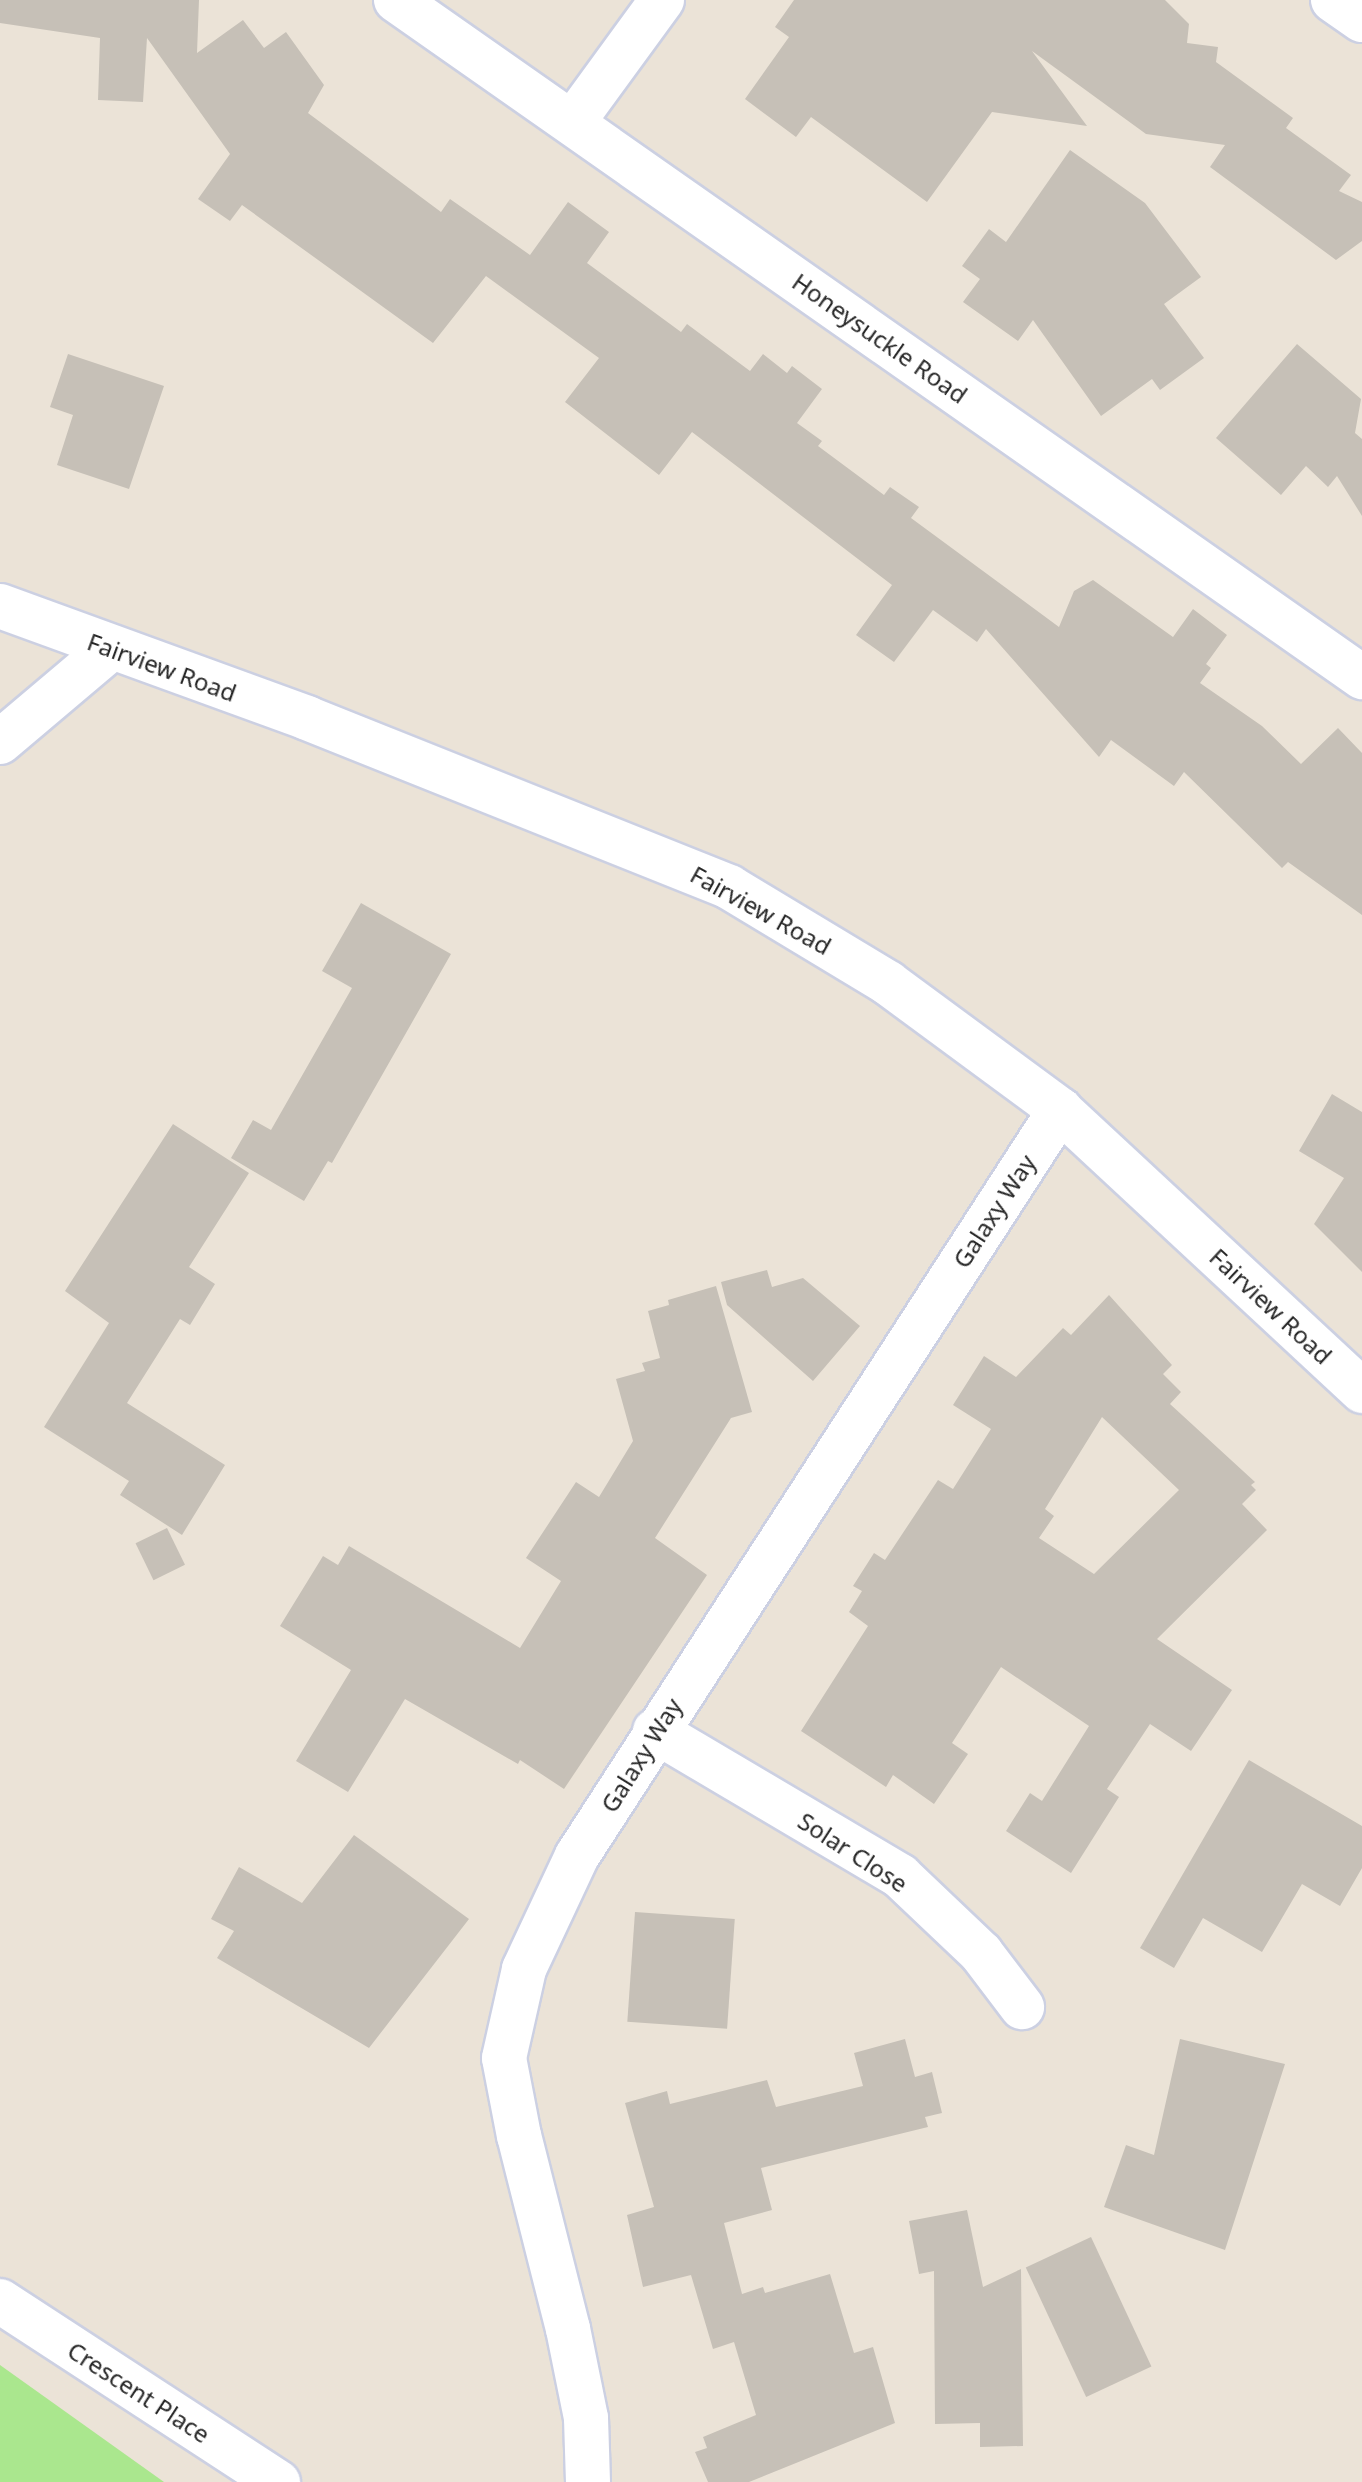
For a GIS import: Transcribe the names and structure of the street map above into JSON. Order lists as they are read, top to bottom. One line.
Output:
{"streets":{"street":["Honeysuckle Road","Fairview Road","Galaxy Way","Solar Close","Crescent Place"]},"crossings":[["Fairview Road","Galaxy Way"],["Galaxy Way","Solar Close"]]}
